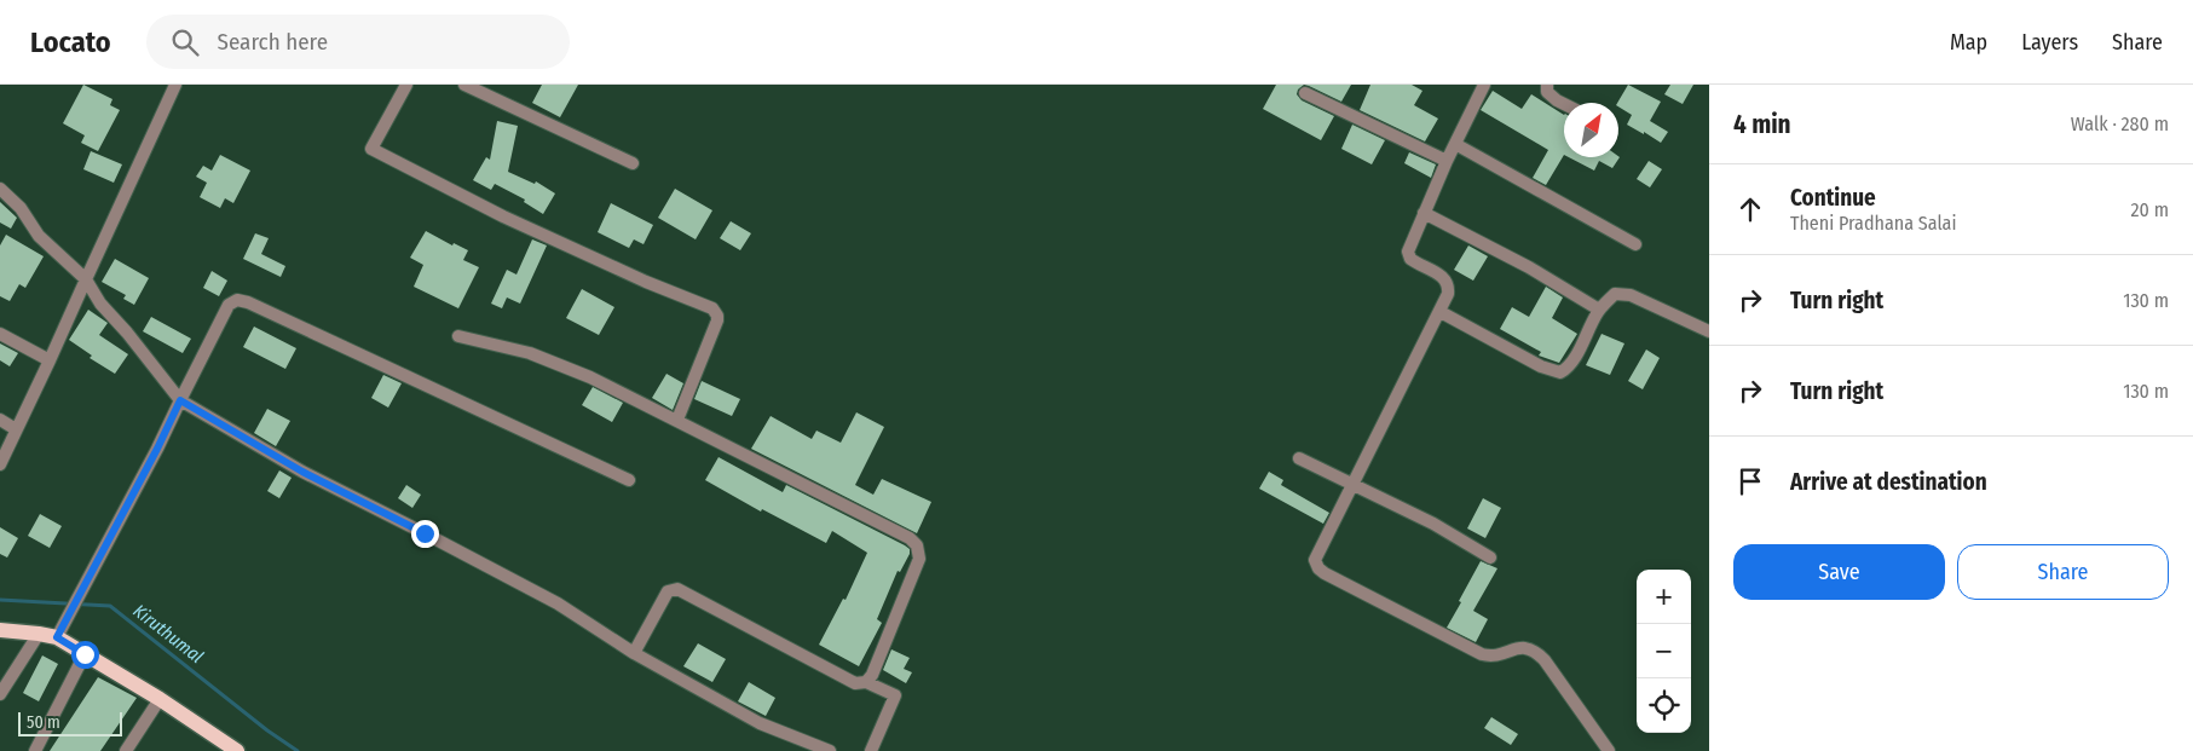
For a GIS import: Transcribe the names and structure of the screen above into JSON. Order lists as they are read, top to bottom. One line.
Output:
{"water":["Kiruthumal"],"scale_bar":"50 m","north":"top right","page":{"header":"Locato","search":"Search here","nav":["Map","Layers","Share"],"heading":["4 min","Walk · 280 m"],"list":[["Continue","Theni Pradhana Salai","20 m"],["Turn right","130 m"],["Turn right","130 m"],"Arrive at destination"],"buttons":["Save","Share"],"map_buttons":["+","−"],"scale":"50 m"}}
